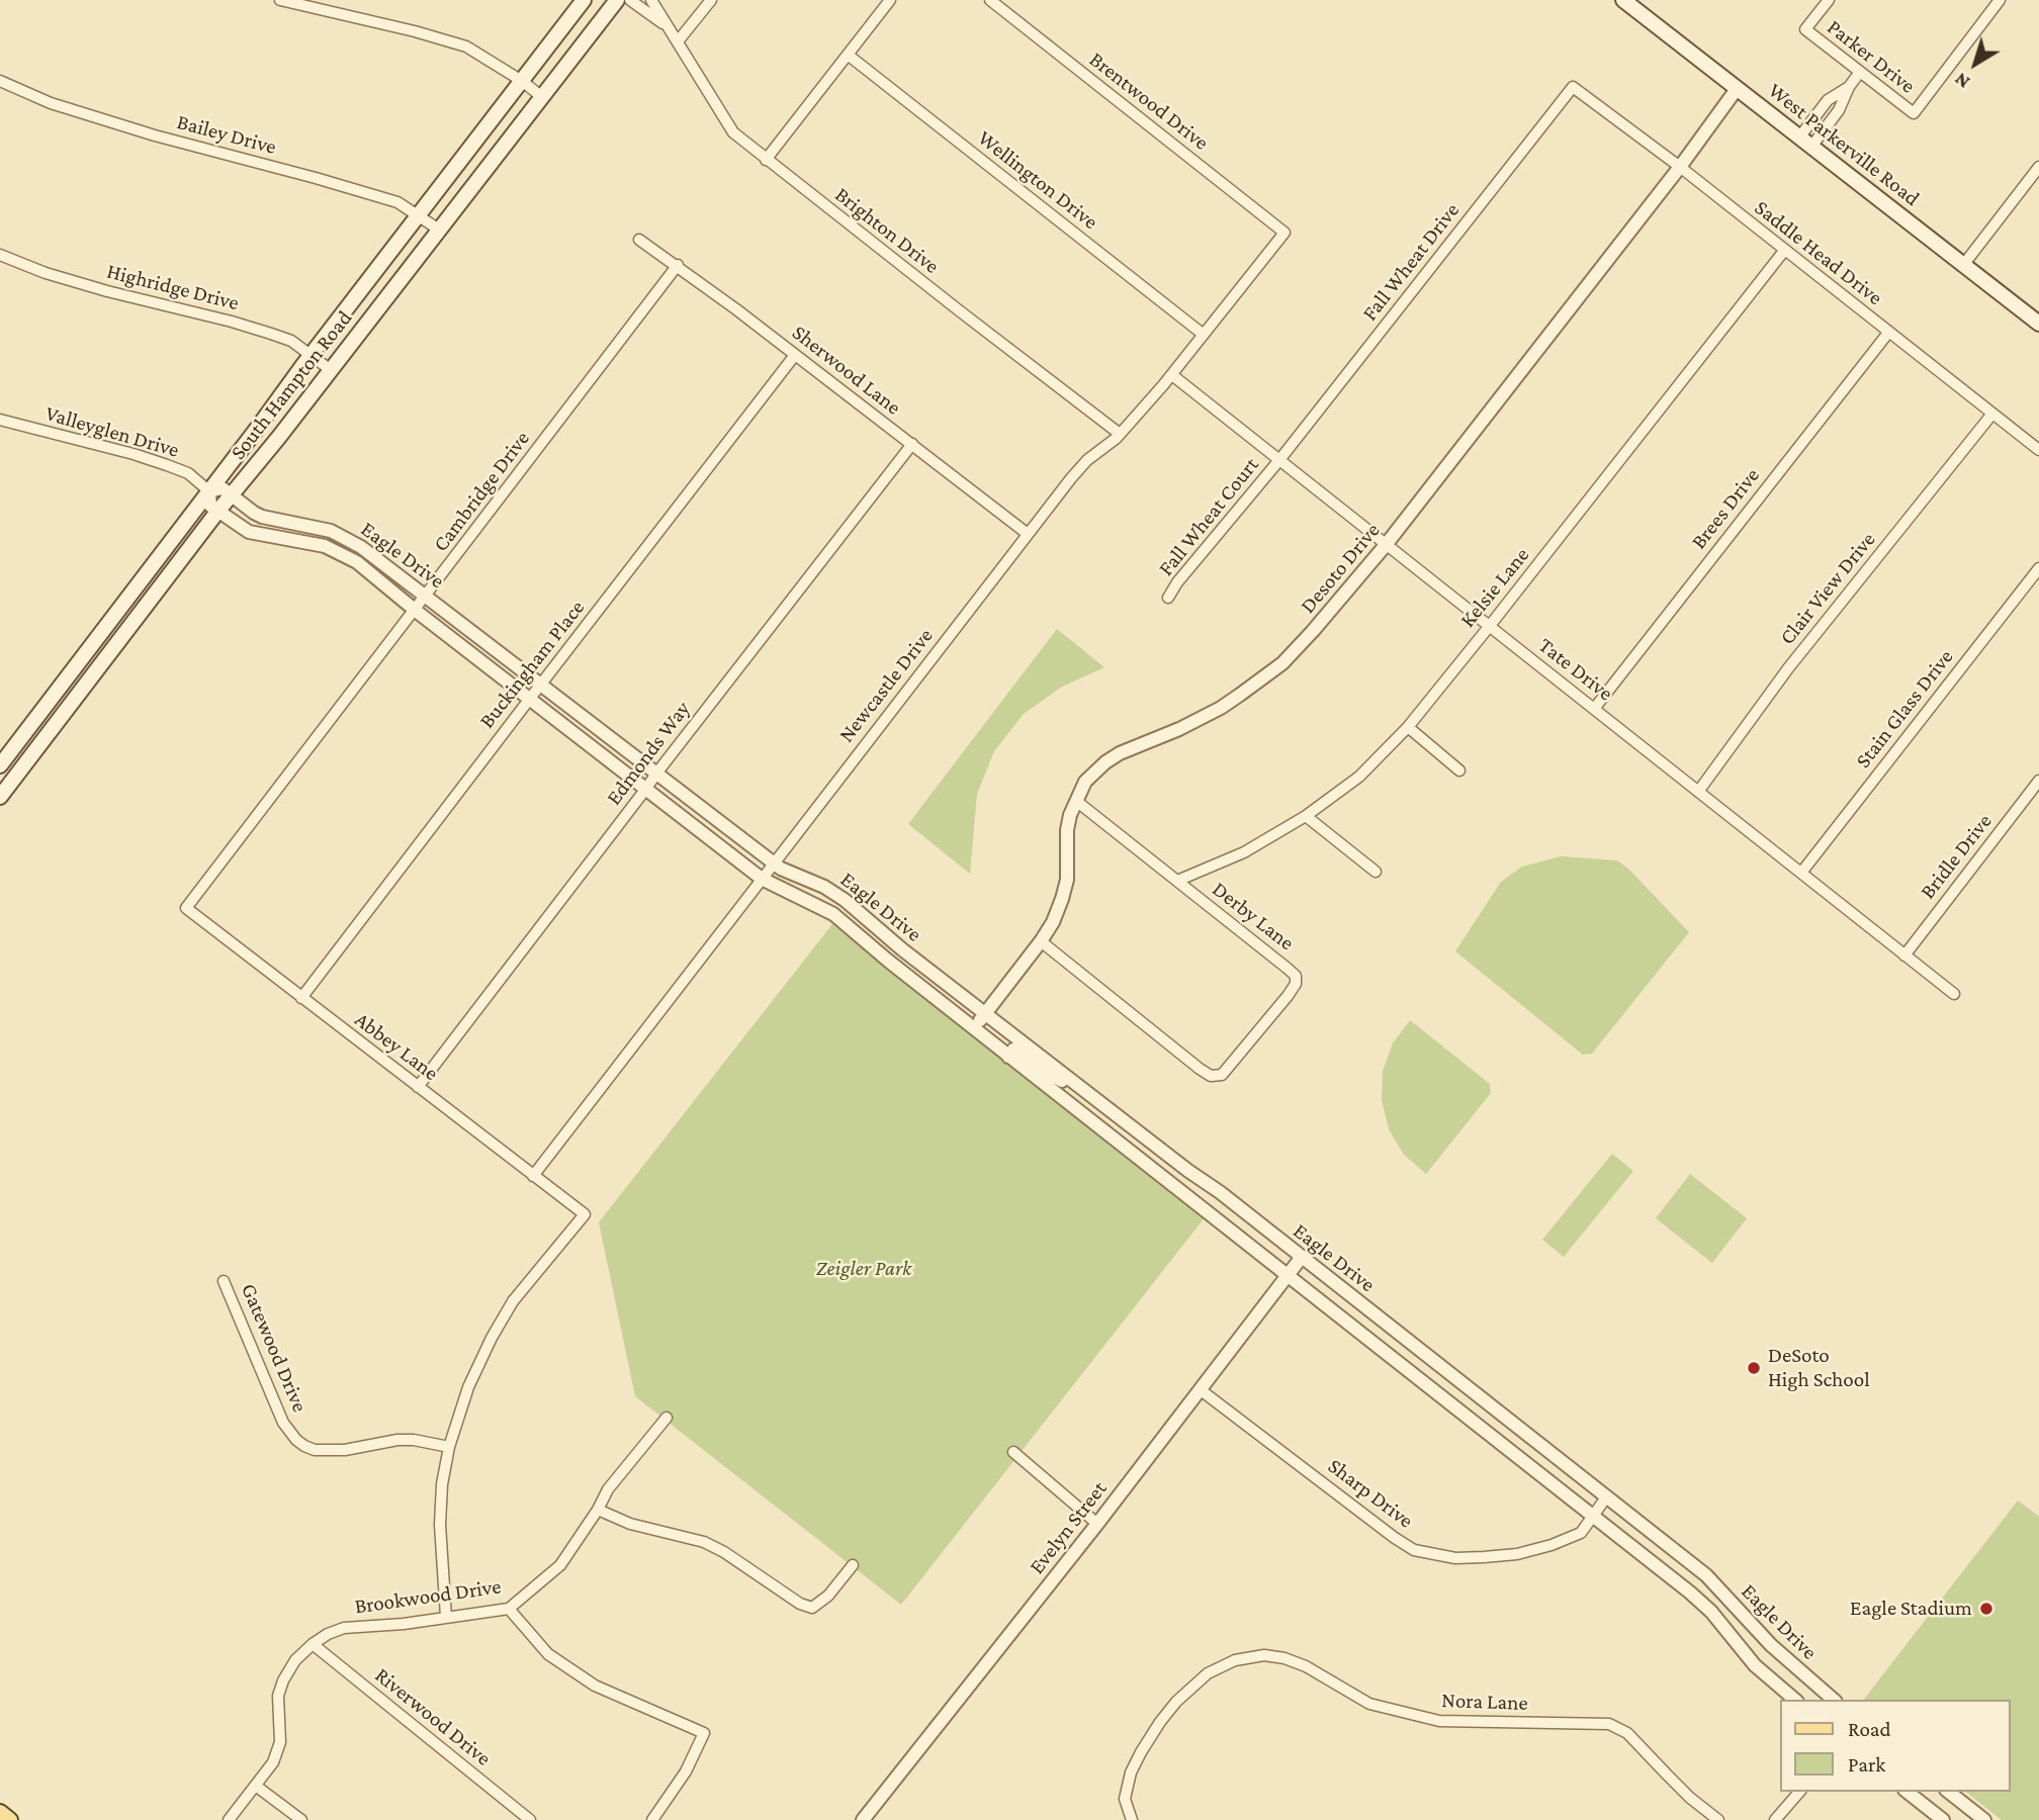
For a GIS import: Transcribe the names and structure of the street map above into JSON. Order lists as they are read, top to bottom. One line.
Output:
{"streets":{"main road":["West Parkerville Road","South Hampton Road"],"street":["Parker Drive","Brentwood Drive","Bailey Drive","Wellington Drive","Brighton Drive","Saddle Head Drive","Fall Wheat Drive","Highridge Drive","Sherwood Lane","Valleyglen Drive","Cambridge Drive","Brees Drive","Fall Wheat Court","Eagle Drive","Desoto Drive","Kelsie Lane","Clair View Drive","Buckingham Place","Tate Drive","Newcastle Drive","Stain Glass Drive","Edmonds Way","Bridle Drive","Derby Lane","Abbey Lane","Gatewood Drive","Sharp Drive","Evelyn Street","Brookwood Drive","Nora Lane","Riverwood Drive"]},"crossings":[["Brentwood Drive","Newcastle Drive"],["Bailey Drive","South Hampton Road"],["West Parkerville Road","Desoto Drive"],["Wellington Drive","Newcastle Drive"],["Brighton Drive","Newcastle Drive"],["Saddle Head Drive","Fall Wheat Drive"],["Saddle Head Drive","Brees Drive"],["Saddle Head Drive","Desoto Drive"],["Saddle Head Drive","Kelsie Lane"],["Saddle Head Drive","Clair View Drive"],["Fall Wheat Drive","Fall Wheat Court"],["Fall Wheat Drive","Tate Drive"],["Highridge Drive","South Hampton Road"],["Sherwood Lane","Cambridge Drive"],["Sherwood Lane","Buckingham Place"],["Sherwood Lane","Newcastle Drive"],["Sherwood Lane","Edmonds Way"],["South Hampton Road","Valleyglen Drive"],["South Hampton Road","Eagle Drive"],["Valleyglen Drive","Eagle Drive"],["Cambridge Drive","Eagle Drive"],["Cambridge Drive","Abbey Lane"],["Brees Drive","Tate Drive"],["Fall Wheat Court","Tate Drive"],["Eagle Drive","Desoto Drive"],["Eagle Drive","Buckingham Place"],["Eagle Drive","Newcastle Drive"],["Eagle Drive","Edmonds Way"],["Eagle Drive","Sharp Drive"],["Eagle Drive","Evelyn Street"],["Desoto Drive","Tate Drive"],["Desoto Drive","Derby Lane"],["Kelsie Lane","Tate Drive"],["Kelsie Lane","Derby Lane"],["Clair View Drive","Tate Drive"],["Buckingham Place","Abbey Lane"],["Tate Drive","Newcastle Drive"],["Tate Drive","Stain Glass Drive"],["Tate Drive","Bridle Drive"],["Newcastle Drive","Abbey Lane"],["Edmonds Way","Abbey Lane"],["Abbey Lane","Gatewood Drive"],["Sharp Drive","Evelyn Street"],["Brookwood Drive","Riverwood Drive"]],"parks":["Zeigler Park"],"places":["DeSoto High School","Eagle Stadium"],"legend":["Road","Park"],"north":"bottom left"}
